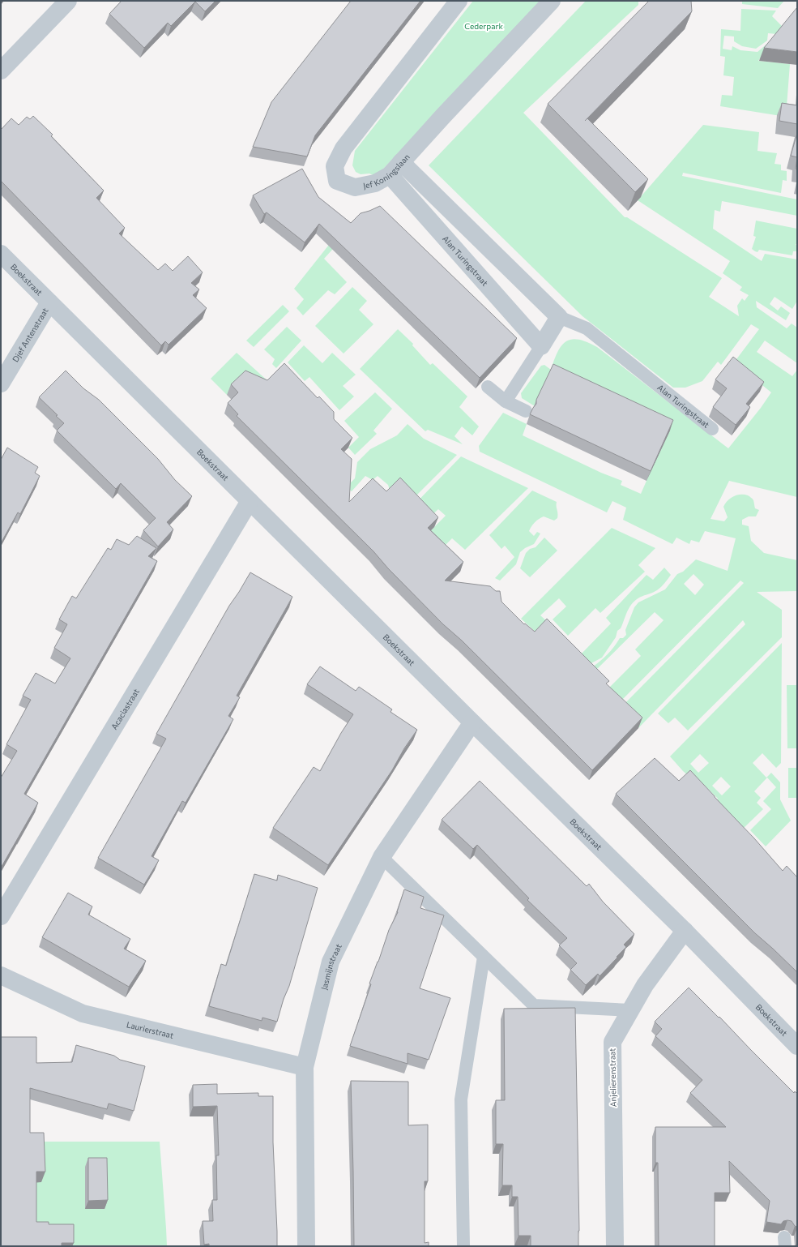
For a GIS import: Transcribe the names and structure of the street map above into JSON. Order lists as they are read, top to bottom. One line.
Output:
{"streets":{"street":["Jef Koningslaan","Alan Turingstraat","Boekstraat","Djef Antenstraat","Acaciastraat","Jasmijnstraat","Laurierstraat","Anjelierenstraat"]},"crossings":[["Jef Koningslaan","Alan Turingstraat"],["Boekstraat","Djef Antenstraat"],["Boekstraat","Acaciastraat"],["Boekstraat","Jasmijnstraat"],["Boekstraat","Anjelierenstraat"],["Jasmijnstraat","Laurierstraat"]],"parks":["Cederpark"]}
